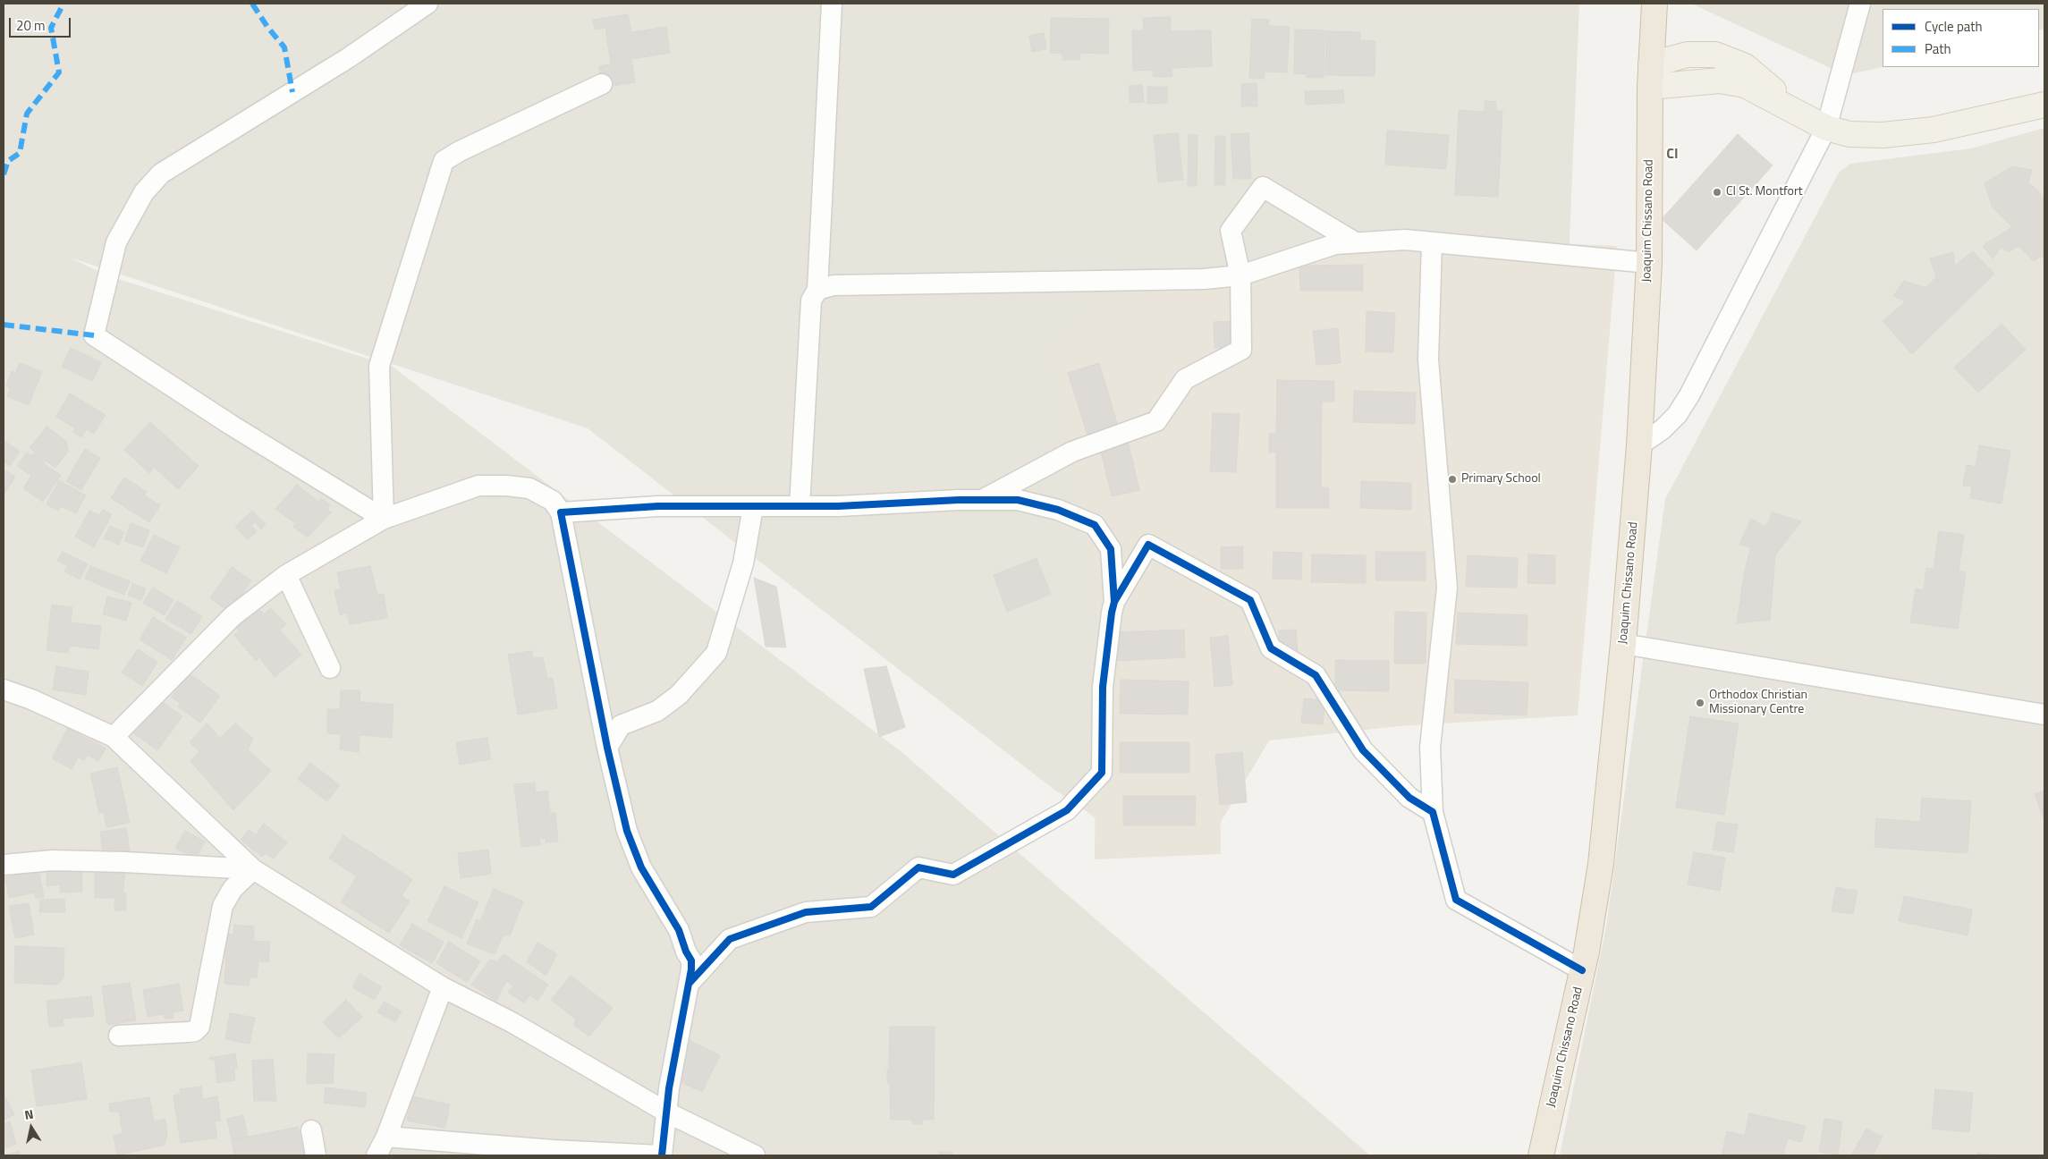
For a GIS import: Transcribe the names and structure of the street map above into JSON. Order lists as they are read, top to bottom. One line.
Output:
{"streets":{"highway":["Joaquim Chissano Road"]},"districts":["CI"],"places":["CI St. Montfort","Primary School","Orthodox Christian Missionary Centre"],"legend":["Cycle path","Path"],"scale_bar":"20 m","north":"top"}
